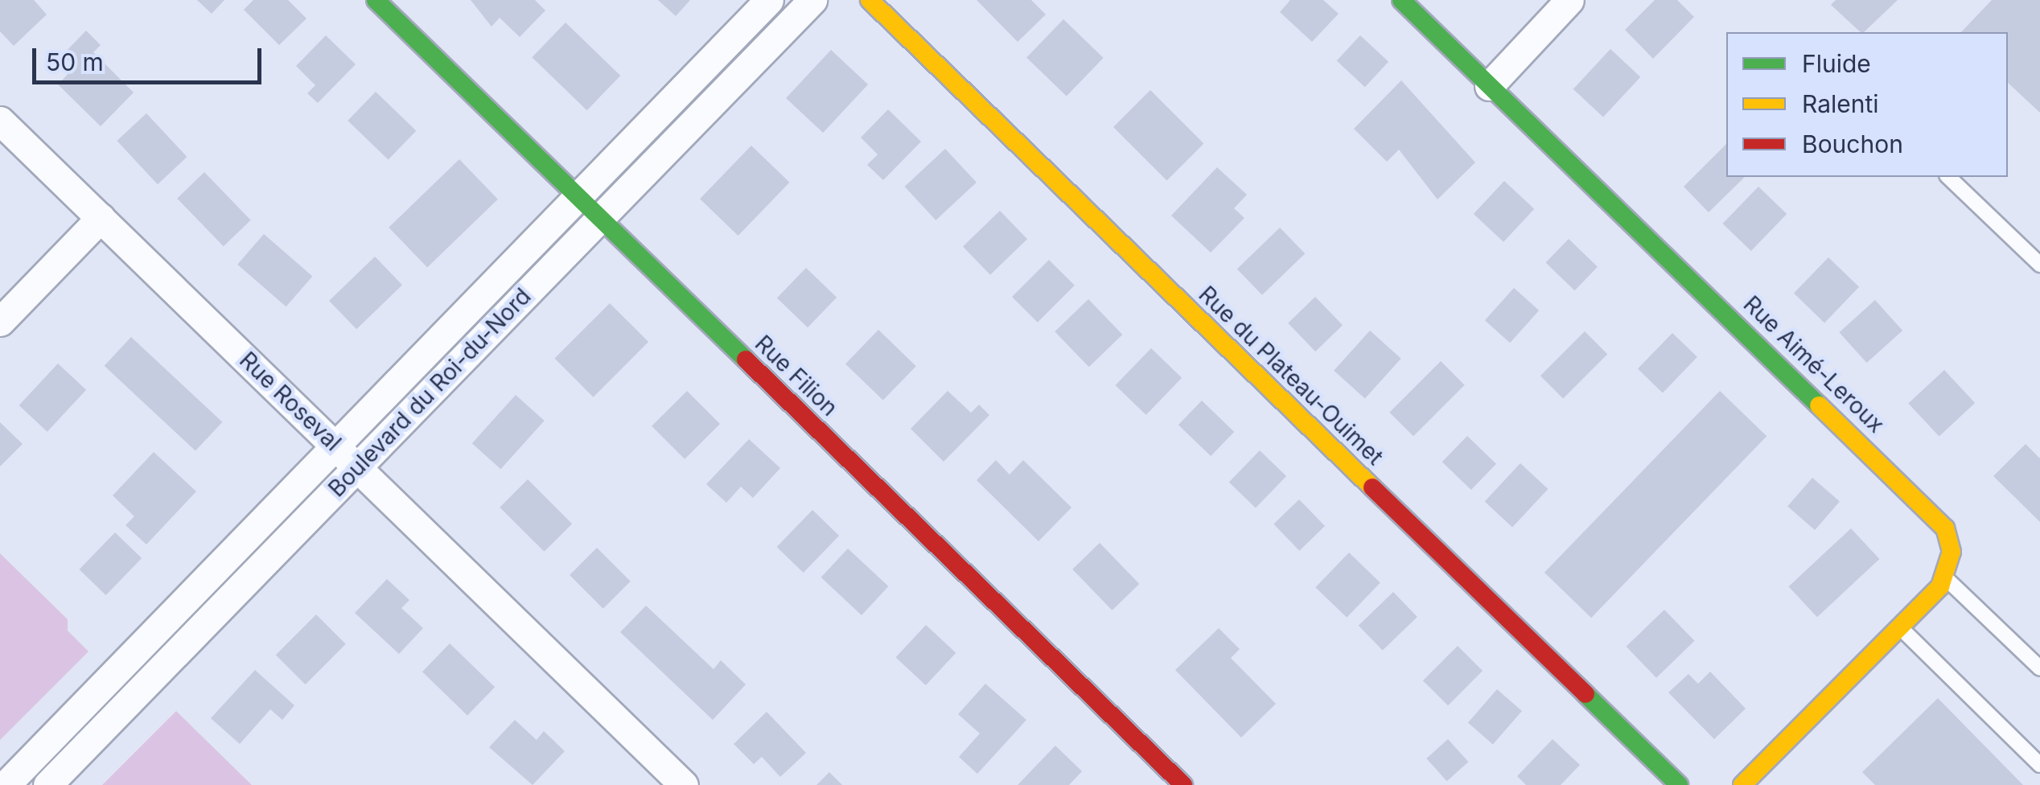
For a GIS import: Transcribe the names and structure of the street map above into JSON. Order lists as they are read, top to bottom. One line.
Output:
{"streets":{"street":["Rue Aimé-Leroux","Rue Filion","Rue du Plateau-Ouimet","Boulevard du Roi-du-Nord","Rue Roseval"]},"crossings":[["Rue Filion","Boulevard du Roi-du-Nord"],["Boulevard du Roi-du-Nord","Rue Roseval"]],"legend":["Fluide","Ralenti","Bouchon"],"scale_bar":"50 m"}
